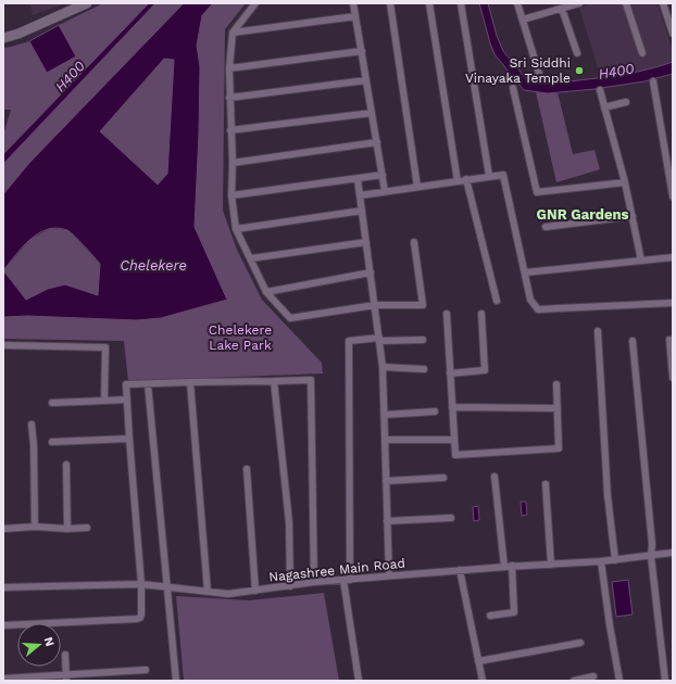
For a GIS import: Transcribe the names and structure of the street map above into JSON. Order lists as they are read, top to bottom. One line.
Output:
{"streets":{"street":["Nagashree Main Road"]},"districts":["GNR Gardens"],"water":["H400","Chelekere"],"parks":["Chelekere Lake Park"],"places":["Sri Siddhi Vinayaka Temple"],"north":"right"}
